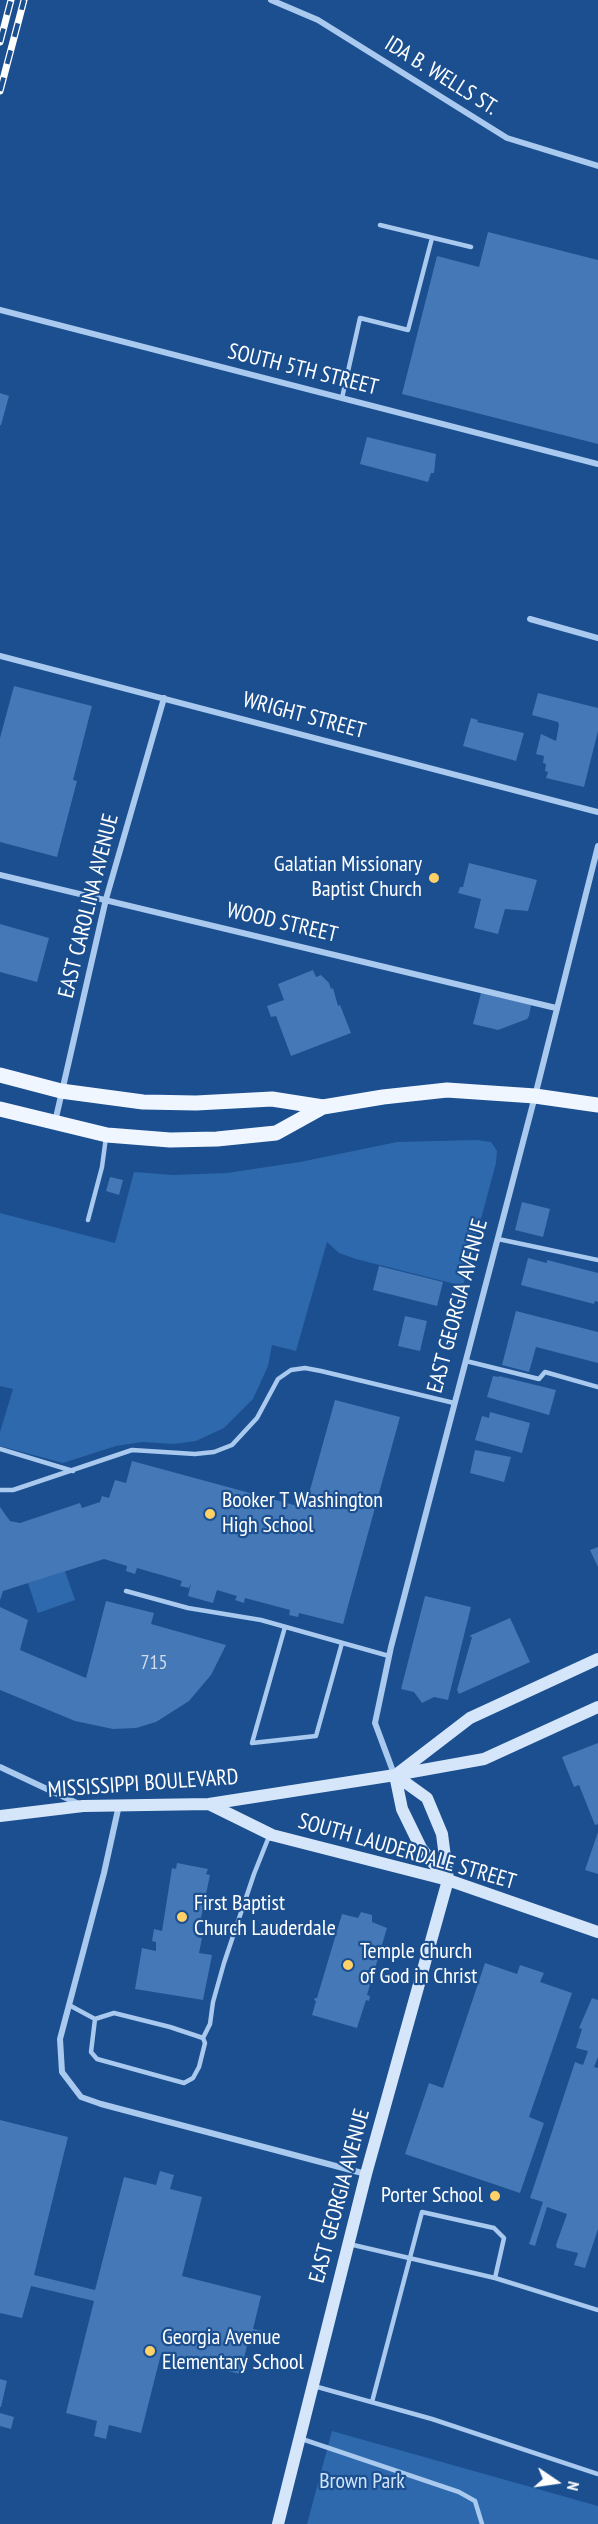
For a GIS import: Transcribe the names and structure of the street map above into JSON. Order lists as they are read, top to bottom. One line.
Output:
{"streets":{"street":["IDA B. WELLS ST.","SOUTH 5TH STREET","WRIGHT STREET","EAST CAROLINA AVENUE","WOOD STREET","EAST GEORGIA AVENUE","MISSISSIPPI BOULEVARD","SOUTH LAUDERDALE STREET"]},"crossings":[["WRIGHT STREET","EAST CAROLINA AVENUE"],["EAST CAROLINA AVENUE","WOOD STREET"],["WOOD STREET","EAST GEORGIA AVENUE"],["EAST GEORGIA AVENUE","MISSISSIPPI BOULEVARD"],["EAST GEORGIA AVENUE","SOUTH LAUDERDALE STREET"],["MISSISSIPPI BOULEVARD","SOUTH LAUDERDALE STREET"]],"parks":["Brown Park"],"places":["Galatian Missionary Baptist Church","Booker T Washington High School","First Baptist Church Lauderdale","Temple Church of God in Christ","Porter School","Georgia Avenue Elementary School"],"house_numbers":["715"],"north":"right"}
